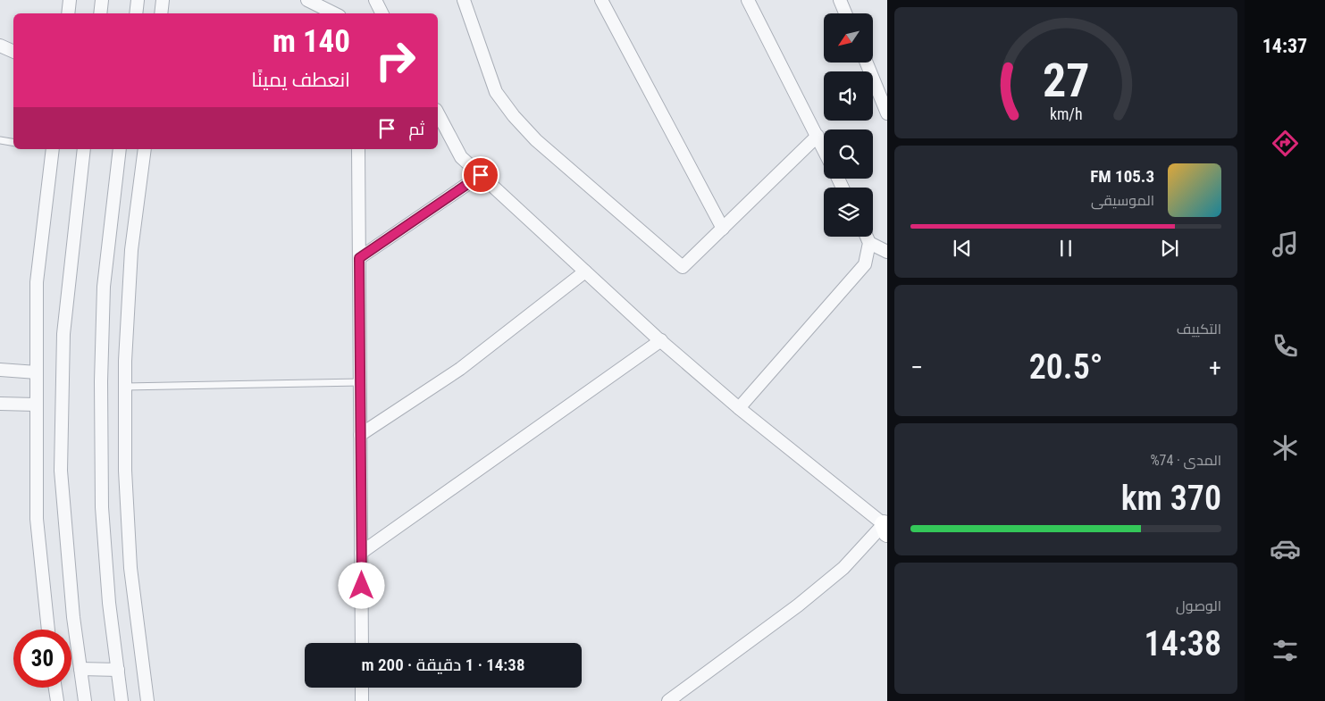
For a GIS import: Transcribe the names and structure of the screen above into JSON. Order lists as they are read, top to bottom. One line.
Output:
{"north":"bottom left","page":{"tabs":"14:37","turn":["140 m","انعطف يمينًا"],"then":"ثم","song":["105.3 FM","الموسيقى"],"tile":["التكييف",["المدى · 74%","370 km"],["الوصول","14:38"]],"heat":["−","20.5°","+"],"limit":"30","trip":"14:38 · 1 دقيقة · 200 m","gauge":["27","km/h"]}}
